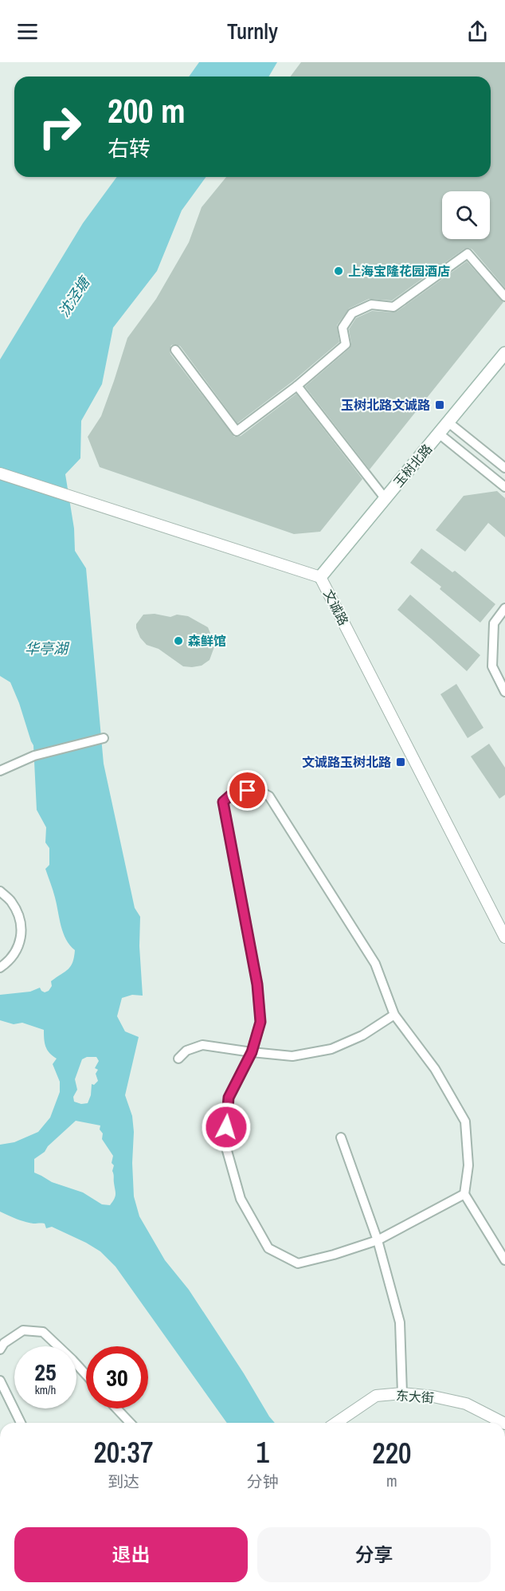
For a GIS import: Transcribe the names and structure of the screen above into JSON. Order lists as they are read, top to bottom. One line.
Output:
{"streets":{"main road":["玉树北路"],"street":["文诚路","东大街"]},"crossings":[["玉树北路","文诚路"]],"water":["沈泾塘","华亭湖"],"places":{"other":["上海宝隆花园酒店","森鲜馆"],"transit":["玉树北路文诚路","文诚路玉树北路"]},"page":{"header":"Turnly","turn":["200 m","右转"],"speed":"25 km/h","limit":"30","eta":["20:37","到达","1","分钟","220","m"],"buttons":["退出","分享"]}}
